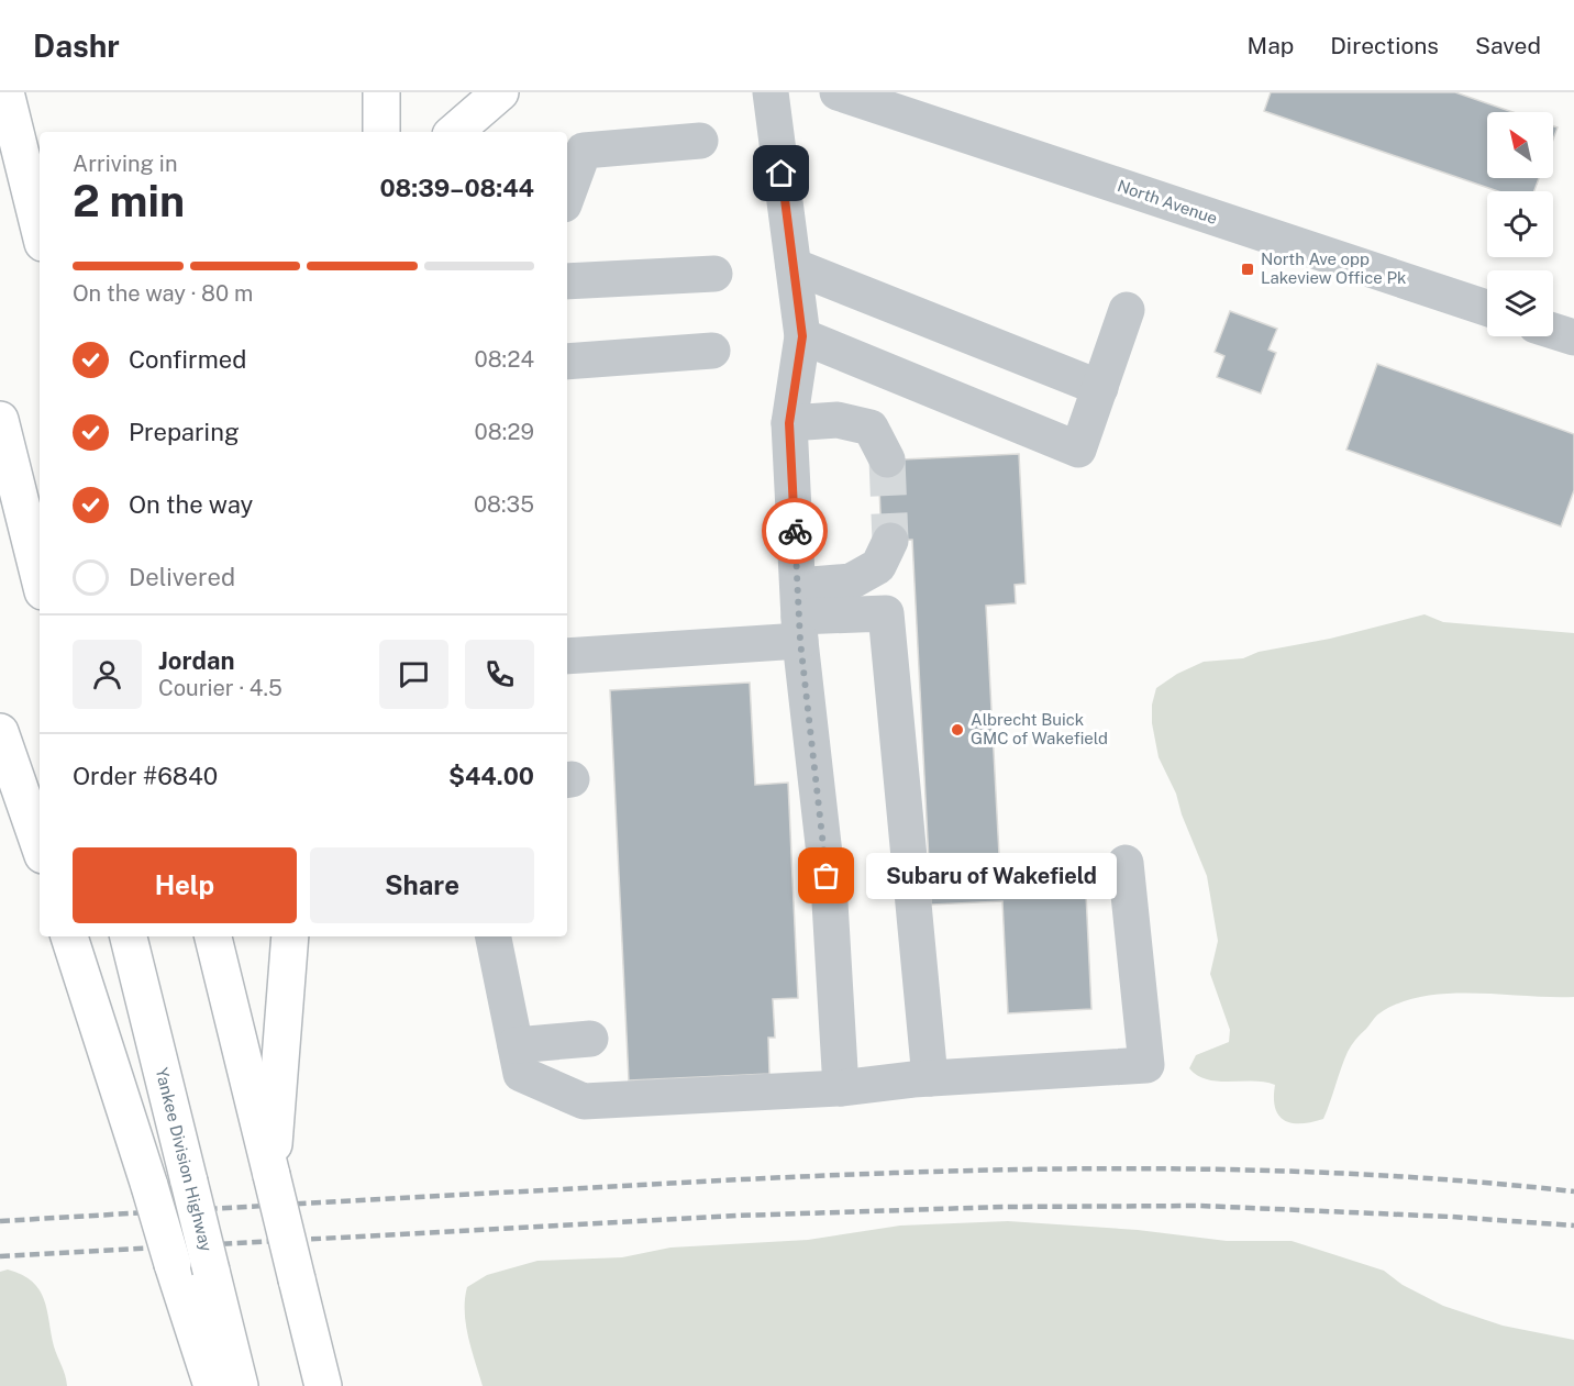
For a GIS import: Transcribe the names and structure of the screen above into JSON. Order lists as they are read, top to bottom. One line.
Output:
{"streets":{"highway":["Yankee Division Highway"],"street":["North Avenue"]},"places":{"transit":["North Ave opp Lakeview Office Pk"],"other":["Albrecht Buick GMC of Wakefield","Subaru of Wakefield"]},"north":"top left","page":{"header":"Dashr","nav":["Map","Directions","Saved"],"heading":["2 min","Arriving in","08:39–08:44"],"panel":["Jordan","Courier · 4.5","Order #6840","$44.00"],"bar":"On the way · 80 m","list":[["Confirmed","08:24"],["Preparing","08:29"],["On the way","08:35"],"Delivered"],"buttons":["Help","Share"],"bubble":"Subaru of Wakefield"}}
